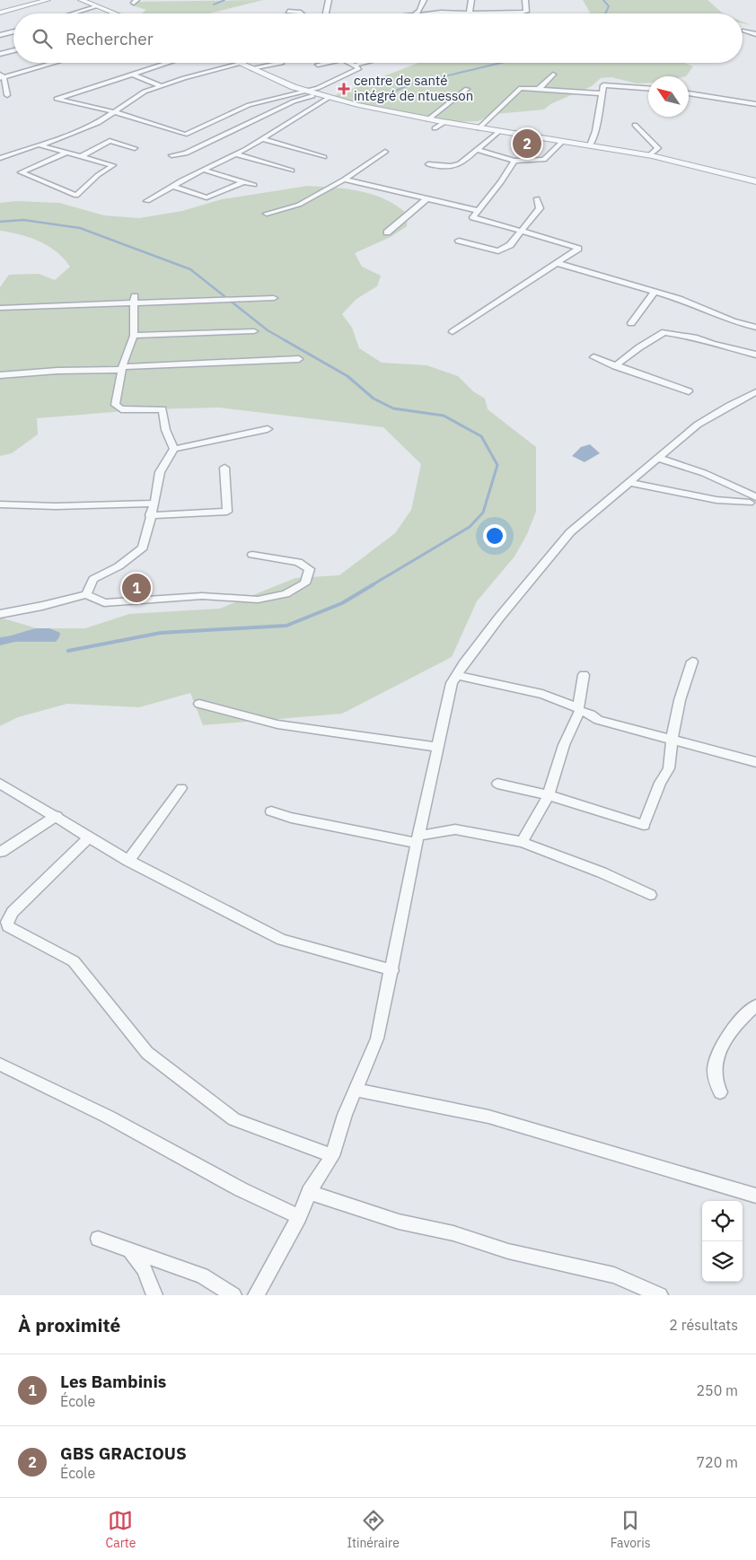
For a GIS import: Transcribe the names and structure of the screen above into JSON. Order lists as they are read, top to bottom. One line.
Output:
{"places":{"health":["centre de santé intégré de ntuesson"]},"north":"top left","page":{"search":"Rechercher","pins":["2","1"],"heading":["À proximité","2 résultats"],"list":[{"mark":"1","name":"Les Bambinis","note":"École","value":"250 m"},{"mark":"2","name":"GBS GRACIOUS","note":"École","value":"720 m"}],"nav":["Carte","Itinéraire","Favoris"]}}
